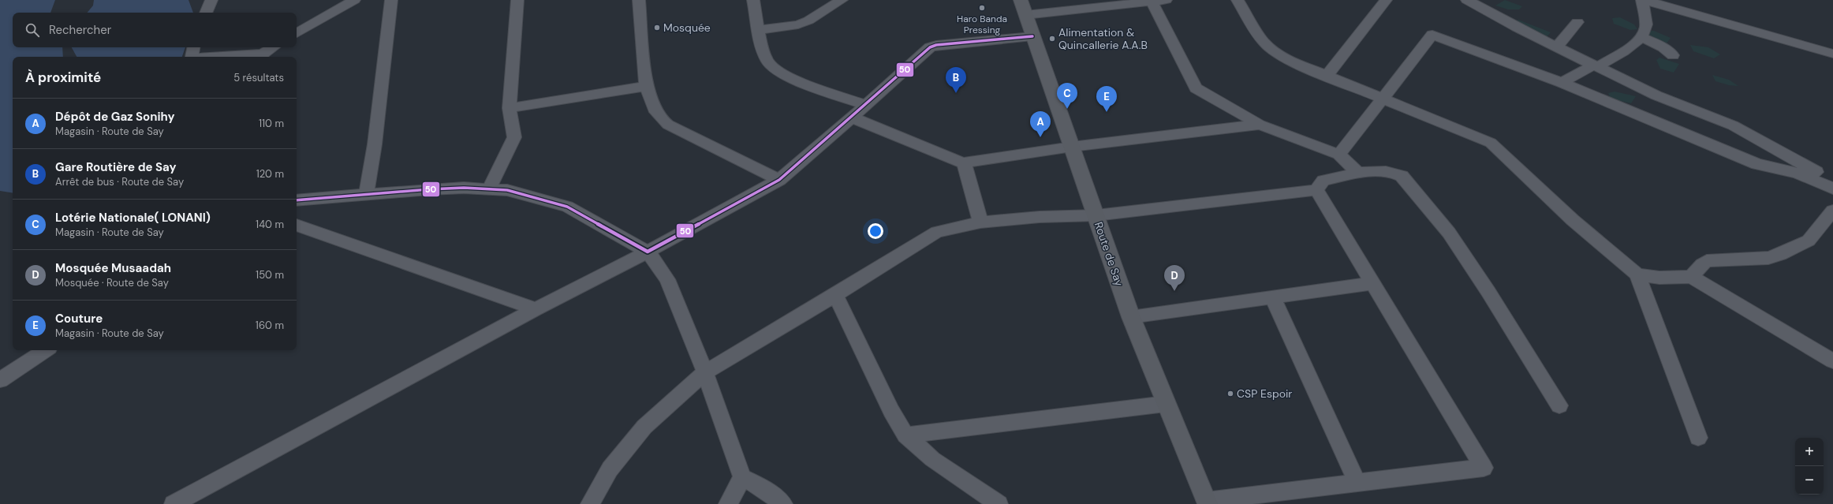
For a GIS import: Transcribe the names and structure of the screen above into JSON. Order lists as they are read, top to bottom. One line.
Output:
{"streets":{"main road":["Route de Say"]},"places":["Haro Banda Pressing","Mosquée","Alimentation & Quincallerie A.A.B","CSP Espoir"],"lines":["transit line 50"],"page":{"search":"Rechercher","heading":["À proximité","5 résultats"],"pins":["B","C","E","A","D"],"list":[{"mark":"A","name":"Dépôt de Gaz Sonihy","note":"Magasin · Route de Say","value":"110 m"},{"mark":"B","name":"Gare Routière de Say","note":"Arrêt de bus · Route de Say","value":"120 m"},{"mark":"C","name":"Lotérie Nationale( LONANI)","note":"Magasin · Route de Say","value":"140 m"},{"mark":"D","name":"Mosquée Musaadah","note":"Mosquée · Route de Say","value":"150 m"},{"mark":"E","name":"Couture","note":"Magasin · Route de Say","value":"160 m"}],"map_buttons":["+","−"]}}
